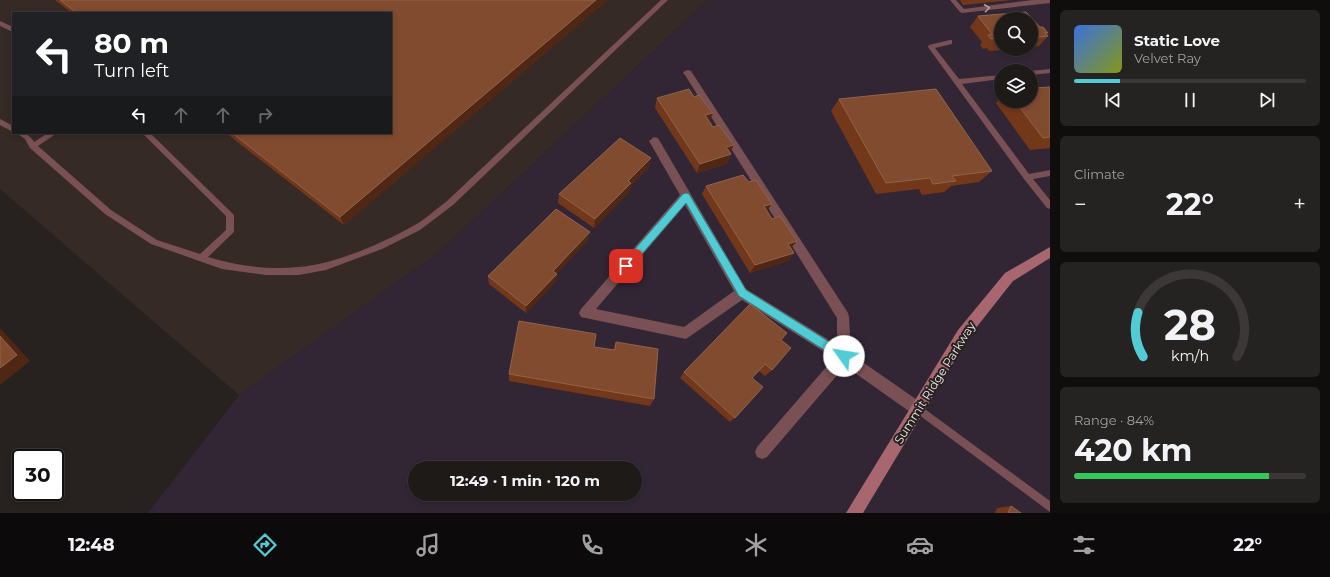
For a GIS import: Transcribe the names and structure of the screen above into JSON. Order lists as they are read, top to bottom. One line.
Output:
{"streets":{"street":["Summit Ridge Parkway"]},"page":{"turn":["80 m","Turn left"],"song":["Static Love","Velvet Ray"],"tile":["Climate",["Range · 84%","420 km"]],"heat":["−","22°","+"],"limit":"30","trip":"12:49 · 1 min · 120 m","tabs":["12:48","22°"],"gauge":["28","km/h"]}}
